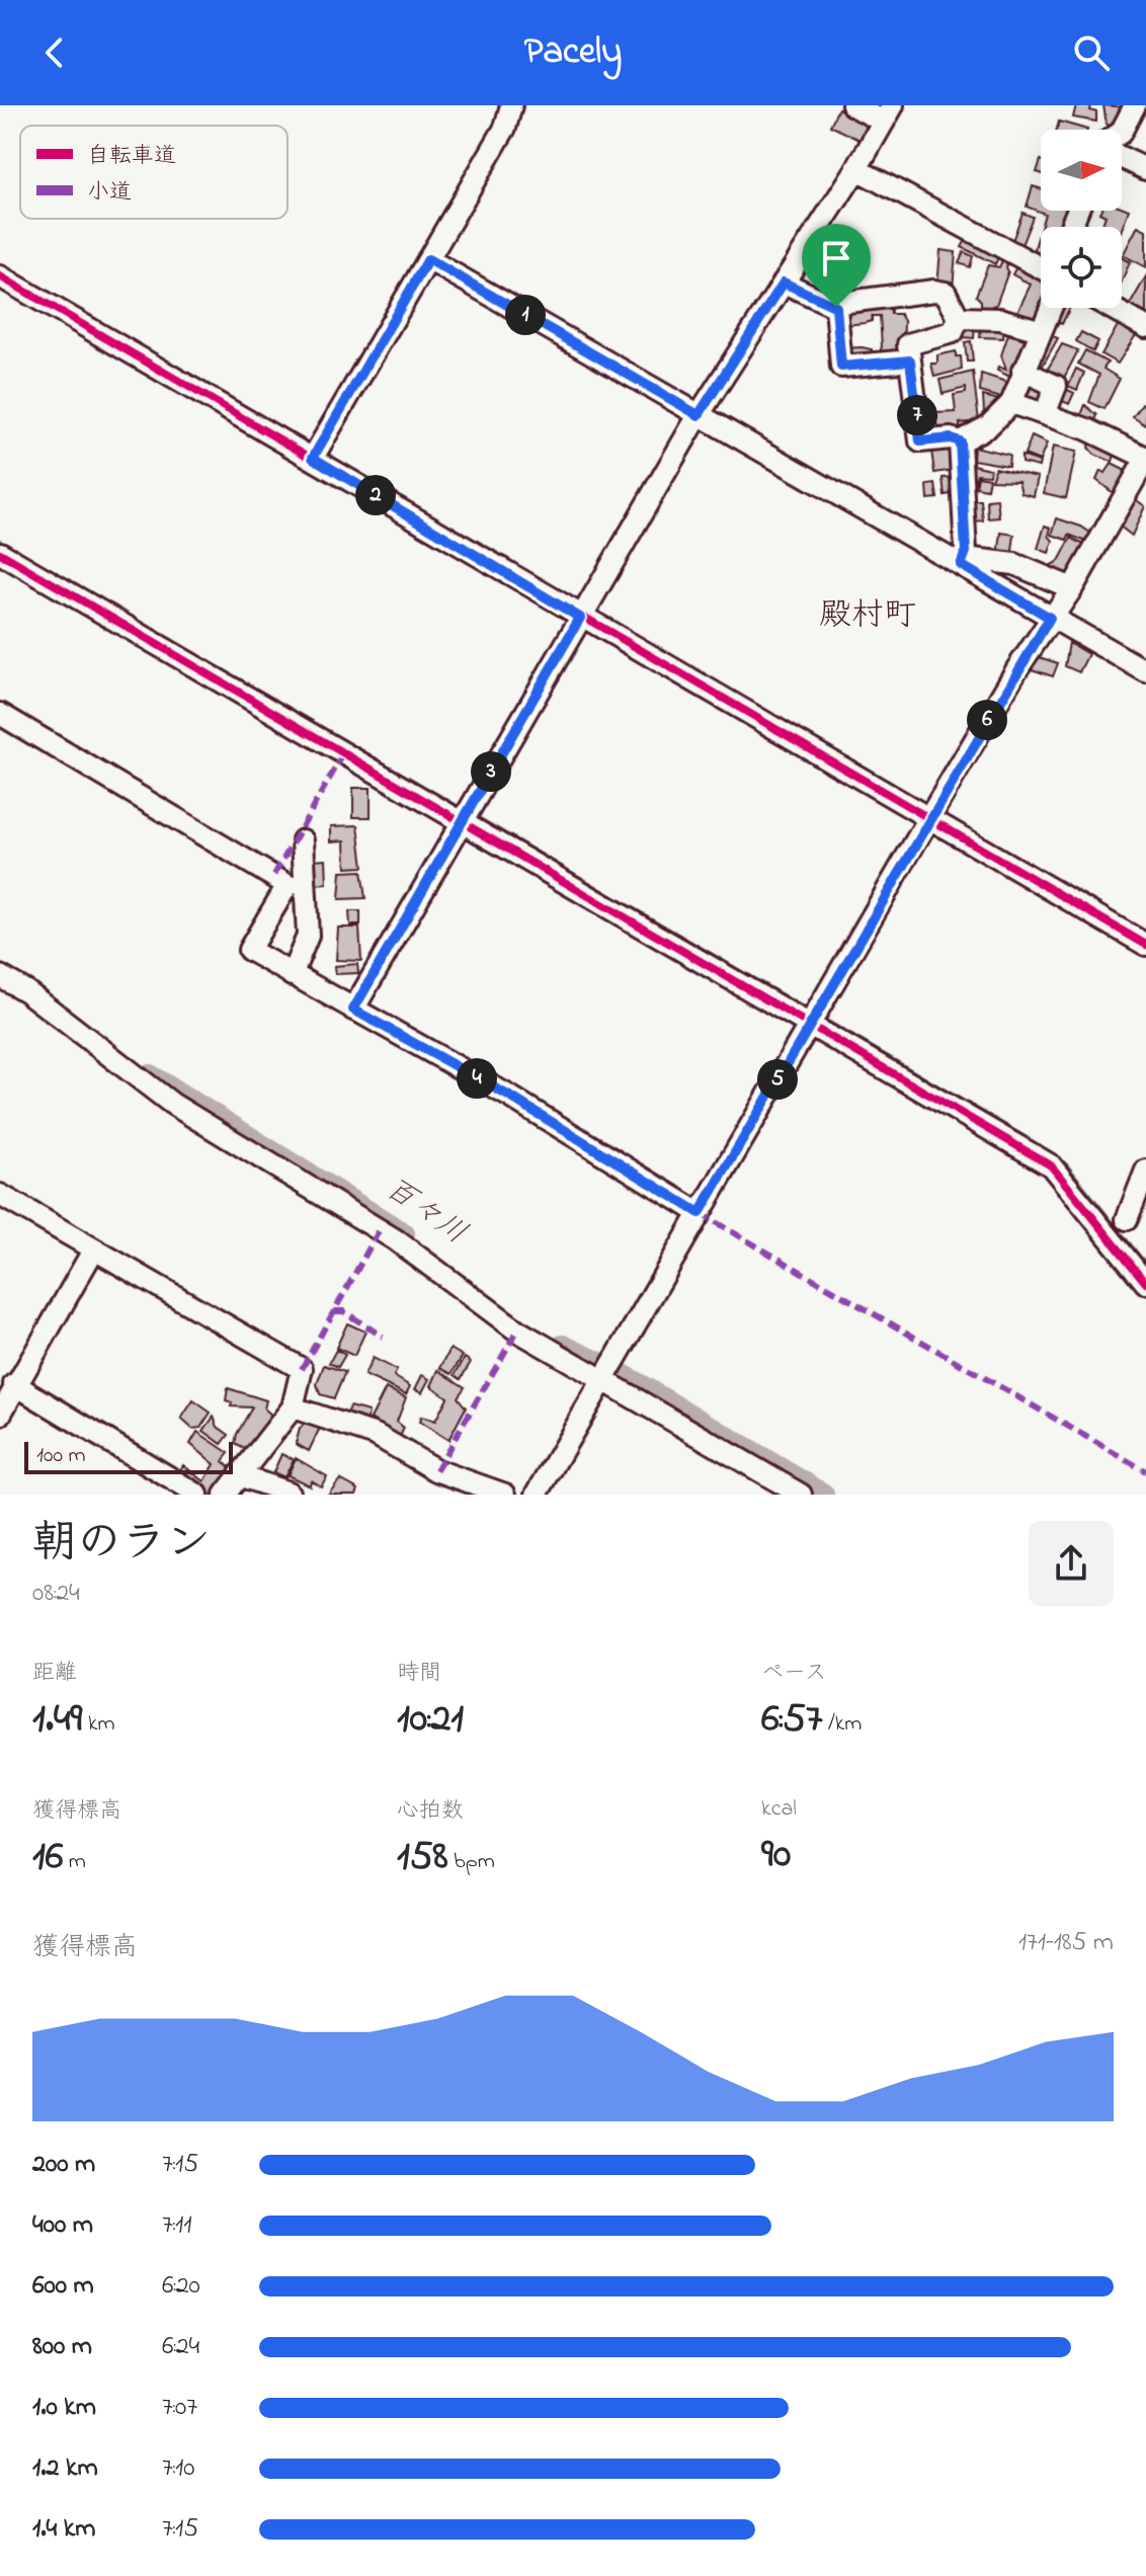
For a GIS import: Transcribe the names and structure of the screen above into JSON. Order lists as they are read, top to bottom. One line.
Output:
{"districts":["殿村町"],"water":["百々川"],"legend":["自転車道","小道"],"scale_bar":"100 m","north":"right","page":{"header":"Pacely","pins":["1","7","2","6","3","4","5"],"scale":"100 m","heading":["朝のラン","08:24"],"stats":[["距離","1.49 km"],["時間","10:21"],["ペース","6:57 /km"],["獲得標高","16 m"],["心拍数","158 bpm"],["kcal","90"]],"chart":["獲得標高","171–185 m"],"list":[{"name":"200 m","note":"7:15"},{"name":"400 m","note":"7:11"},{"name":"600 m","note":"6:20"},{"name":"800 m","note":"6:24"},{"name":"1.0 km","note":"7:07"},{"name":"1.2 km","note":"7:10"},{"name":"1.4 km","note":"7:15"}]}}
